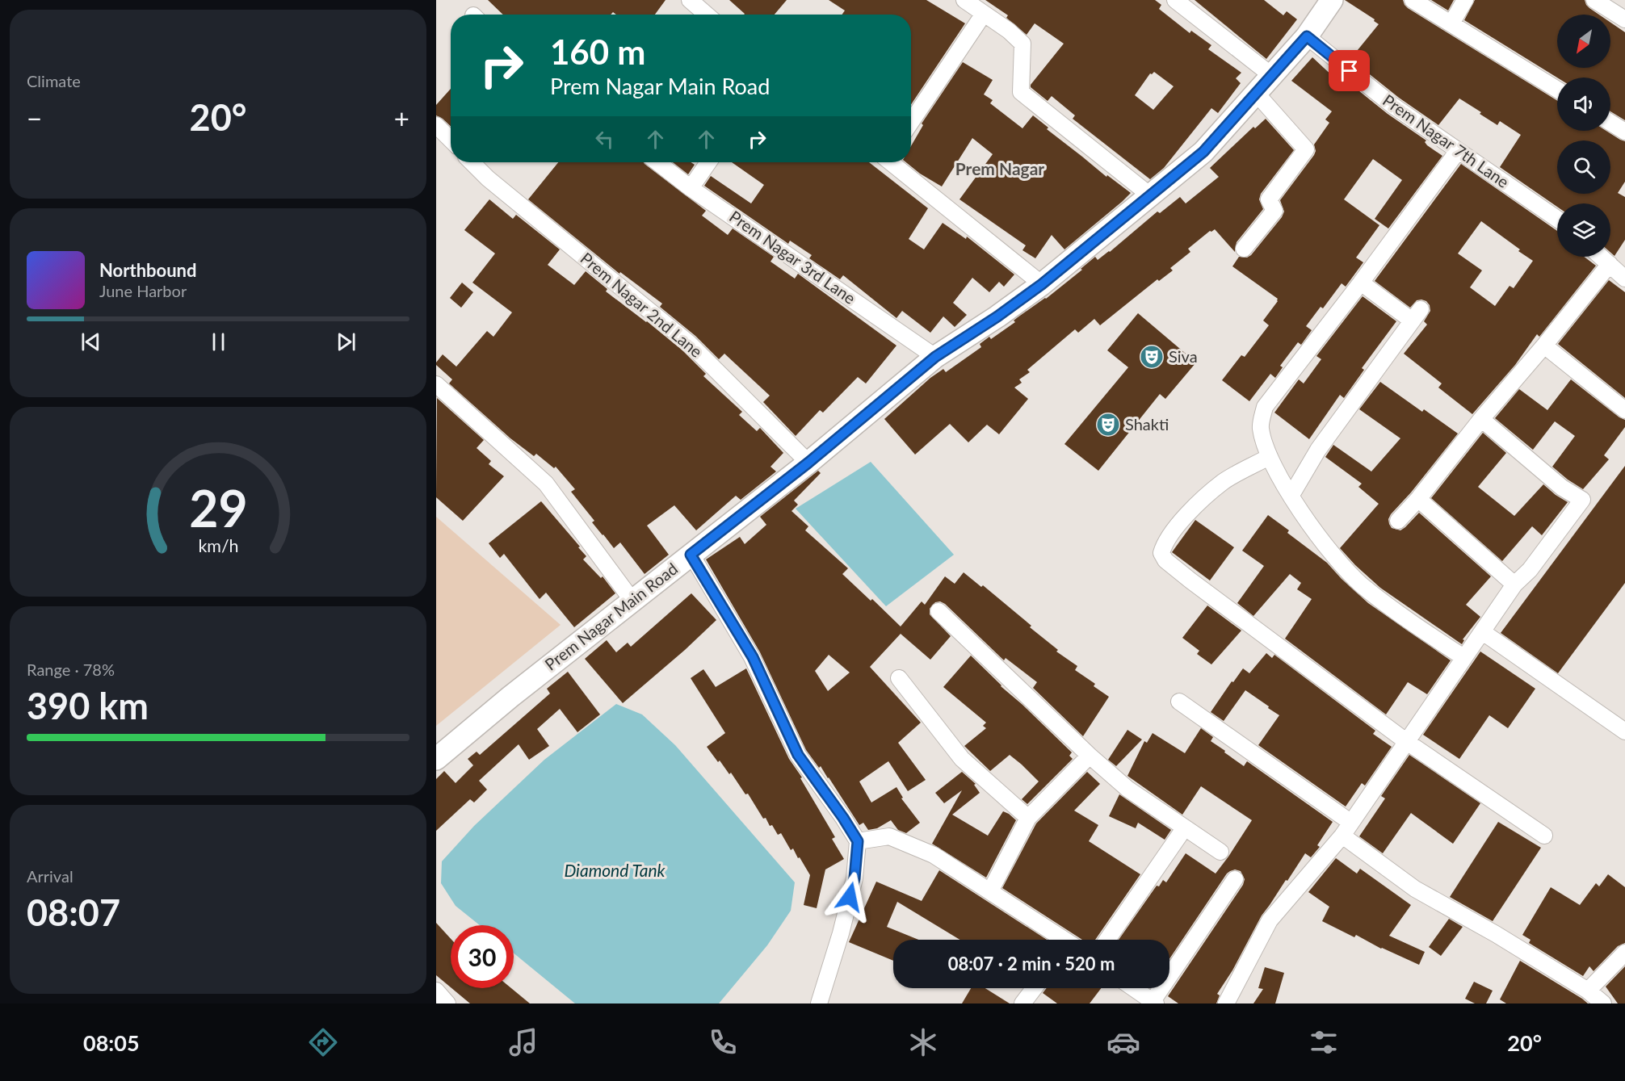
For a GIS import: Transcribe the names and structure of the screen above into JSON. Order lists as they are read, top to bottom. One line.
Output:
{"streets":{"street":["Prem Nagar 7th Lane","Prem Nagar 3rd Lane","Prem Nagar 2nd Lane","Prem Nagar Main Road"]},"crossings":[["Prem Nagar 7th Lane","Prem Nagar Main Road"],["Prem Nagar 3rd Lane","Prem Nagar Main Road"],["Prem Nagar 2nd Lane","Prem Nagar Main Road"]],"districts":["Prem Nagar"],"water":["Diamond Tank"],"places":{"theatre":["Siva","Shakti"]},"north":"bottom left","page":{"tile":["Climate",["Range · 78%","390 km"],["Arrival","08:07"]],"turn":["160 m","Prem Nagar Main Road"],"heat":["−","20°","+"],"song":["Northbound","June Harbor"],"limit":"30","trip":"08:07 · 2 min · 520 m","tabs":["08:05","20°"],"gauge":["29","km/h"]}}
